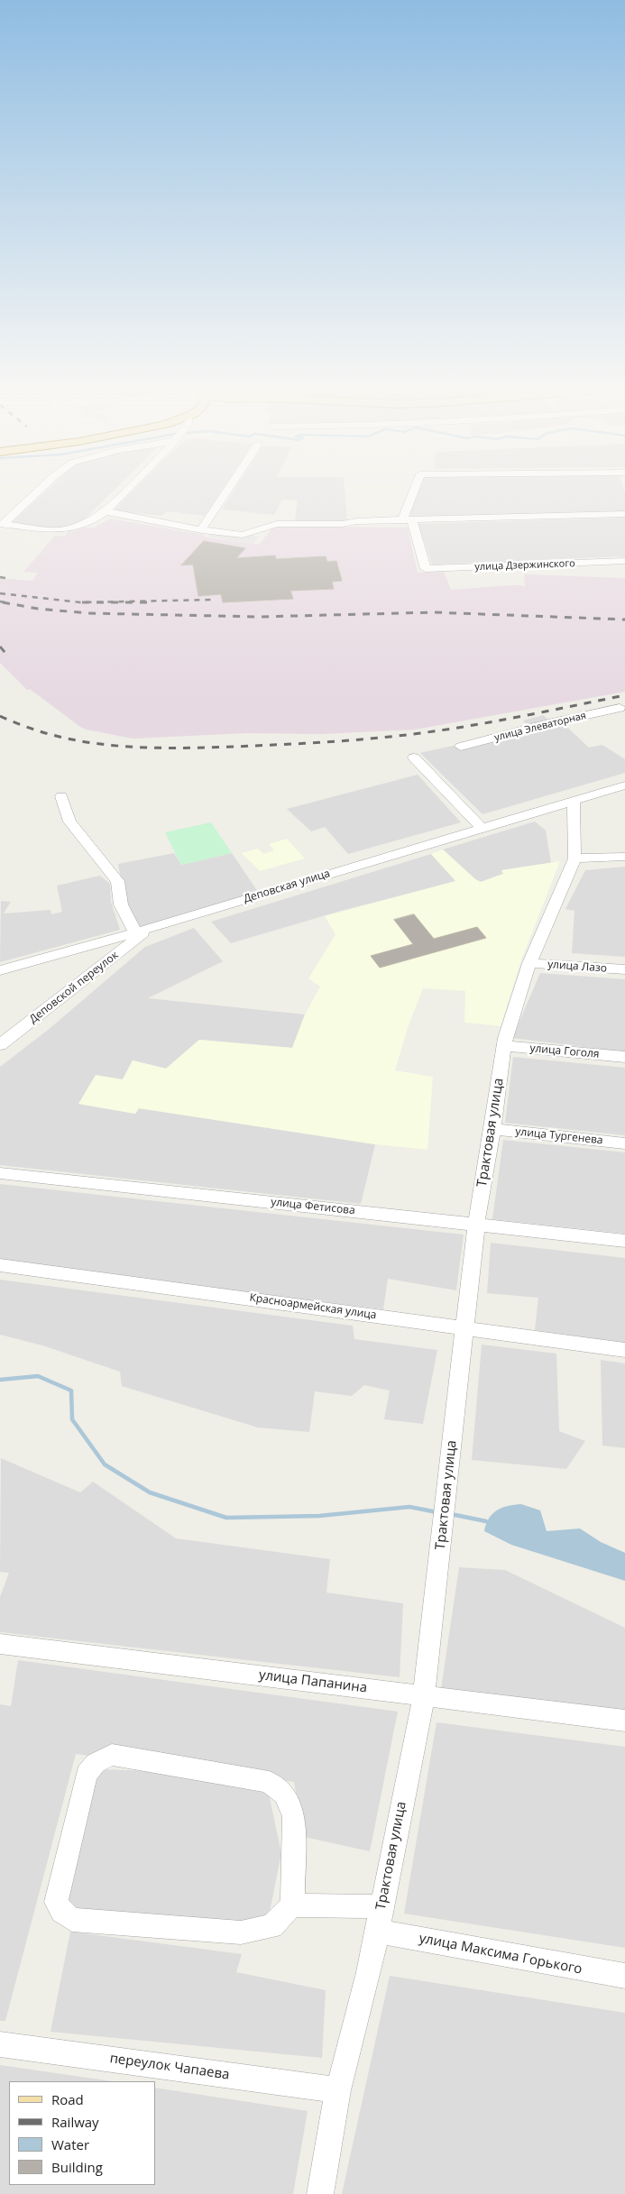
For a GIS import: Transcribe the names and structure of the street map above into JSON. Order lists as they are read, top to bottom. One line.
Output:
{"streets":{"street":["улица Дзержинского","улица Элеваторная","Деповская улица","улица Лазо","Деповской переулок","улица Гоголя","Трактовая улица","улица Тургенева","улица Фетисова","Красноармейская улица","улица Папанина","улица Максима Горького","переулок Чапаева"]},"crossings":[["Деповская улица","Деповской переулок"],["Деповская улица","Трактовая улица"],["улица Лазо","Трактовая улица"],["улица Гоголя","Трактовая улица"],["Трактовая улица","улица Тургенева"],["Трактовая улица","улица Фетисова"],["Трактовая улица","Красноармейская улица"],["Трактовая улица","улица Папанина"],["Трактовая улица","улица Максима Горького"],["Трактовая улица","переулок Чапаева"]],"legend":["Road","Railway","Water","Building"]}
